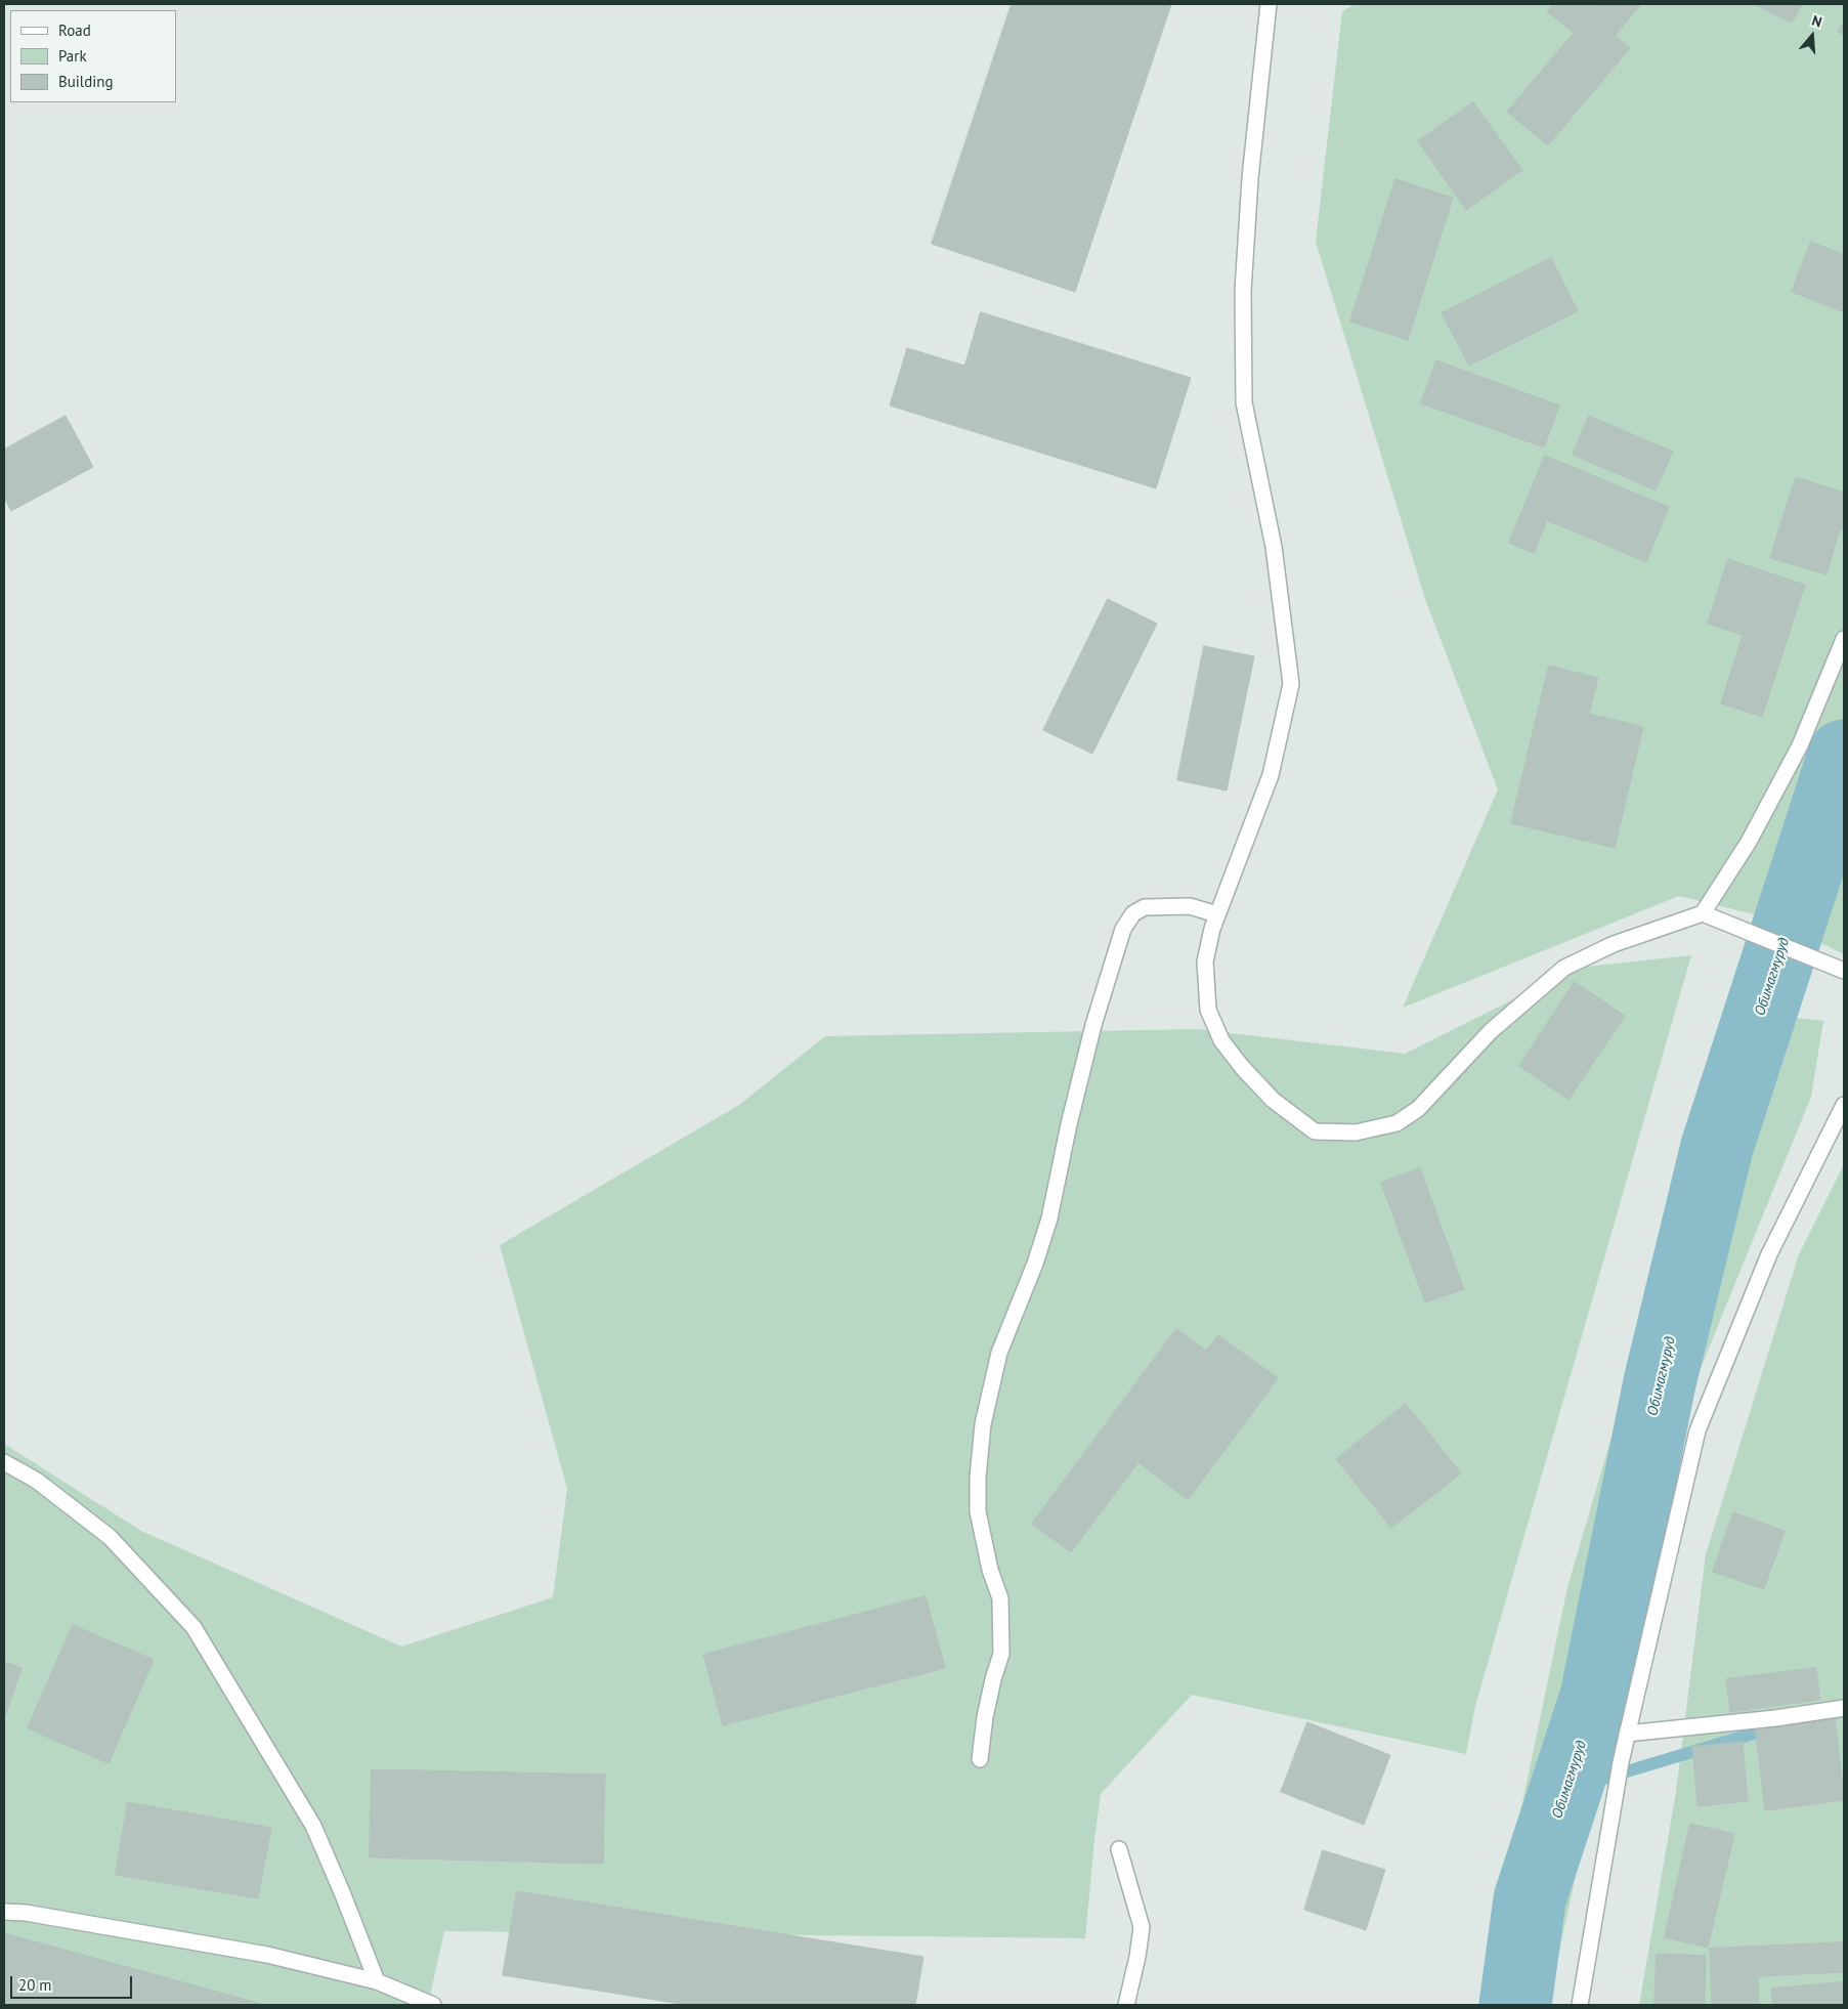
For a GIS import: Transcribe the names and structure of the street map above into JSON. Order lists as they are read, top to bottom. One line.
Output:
{"water":["Обимагмуруд"],"legend":["Road","Park","Building"],"scale_bar":"20 m","north":"top"}
